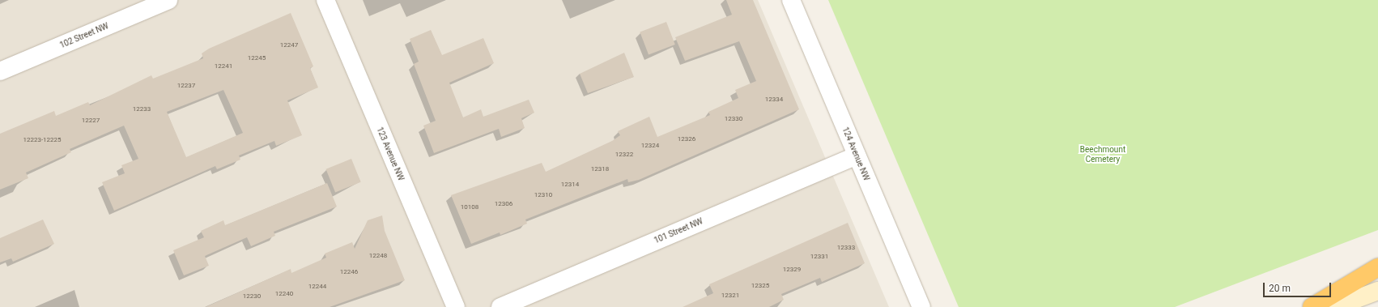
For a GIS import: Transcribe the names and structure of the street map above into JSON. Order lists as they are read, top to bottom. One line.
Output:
{"streets":{"street":["102 Street NW","123 Avenue NW","124 Avenue NW","101 Street NW"]},"crossings":[["124 Avenue NW","101 Street NW"]],"parks":["Beechmount Cemetery"],"house_numbers":["12247","12245","12241","12237","12334","12233","12330","12227","12326","12223-12225","12324","12322","12318","12314","12310","12306","10108","12333","12248","12331","12329","12246","12325","12244","12240","12321","12230"],"scale_bar":"20 m"}
